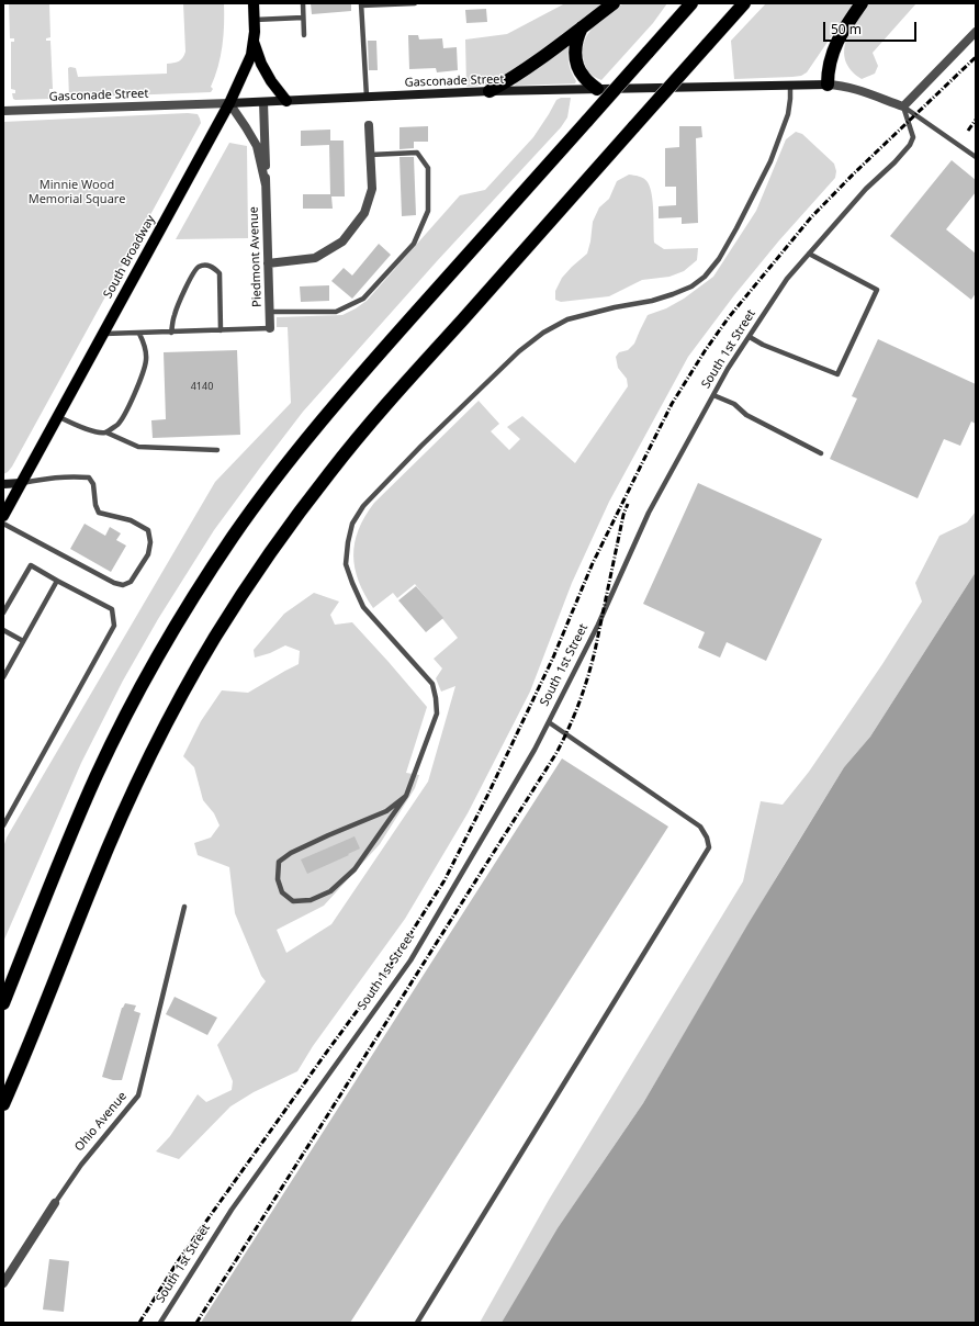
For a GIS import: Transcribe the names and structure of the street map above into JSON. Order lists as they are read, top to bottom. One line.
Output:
{"streets":{"main road":["South Broadway"],"street":["Gasconade Street","Piedmont Avenue","Ohio Avenue"],"lane":["South 1st Street"]},"crossings":[["Gasconade Street","South Broadway"],["Gasconade Street","Piedmont Avenue"],["Gasconade Street","South 1st Street"],["South Broadway","Piedmont Avenue"]],"parks":["Minnie Wood Memorial Square"],"house_numbers":["4140"],"scale_bar":"50 m"}
